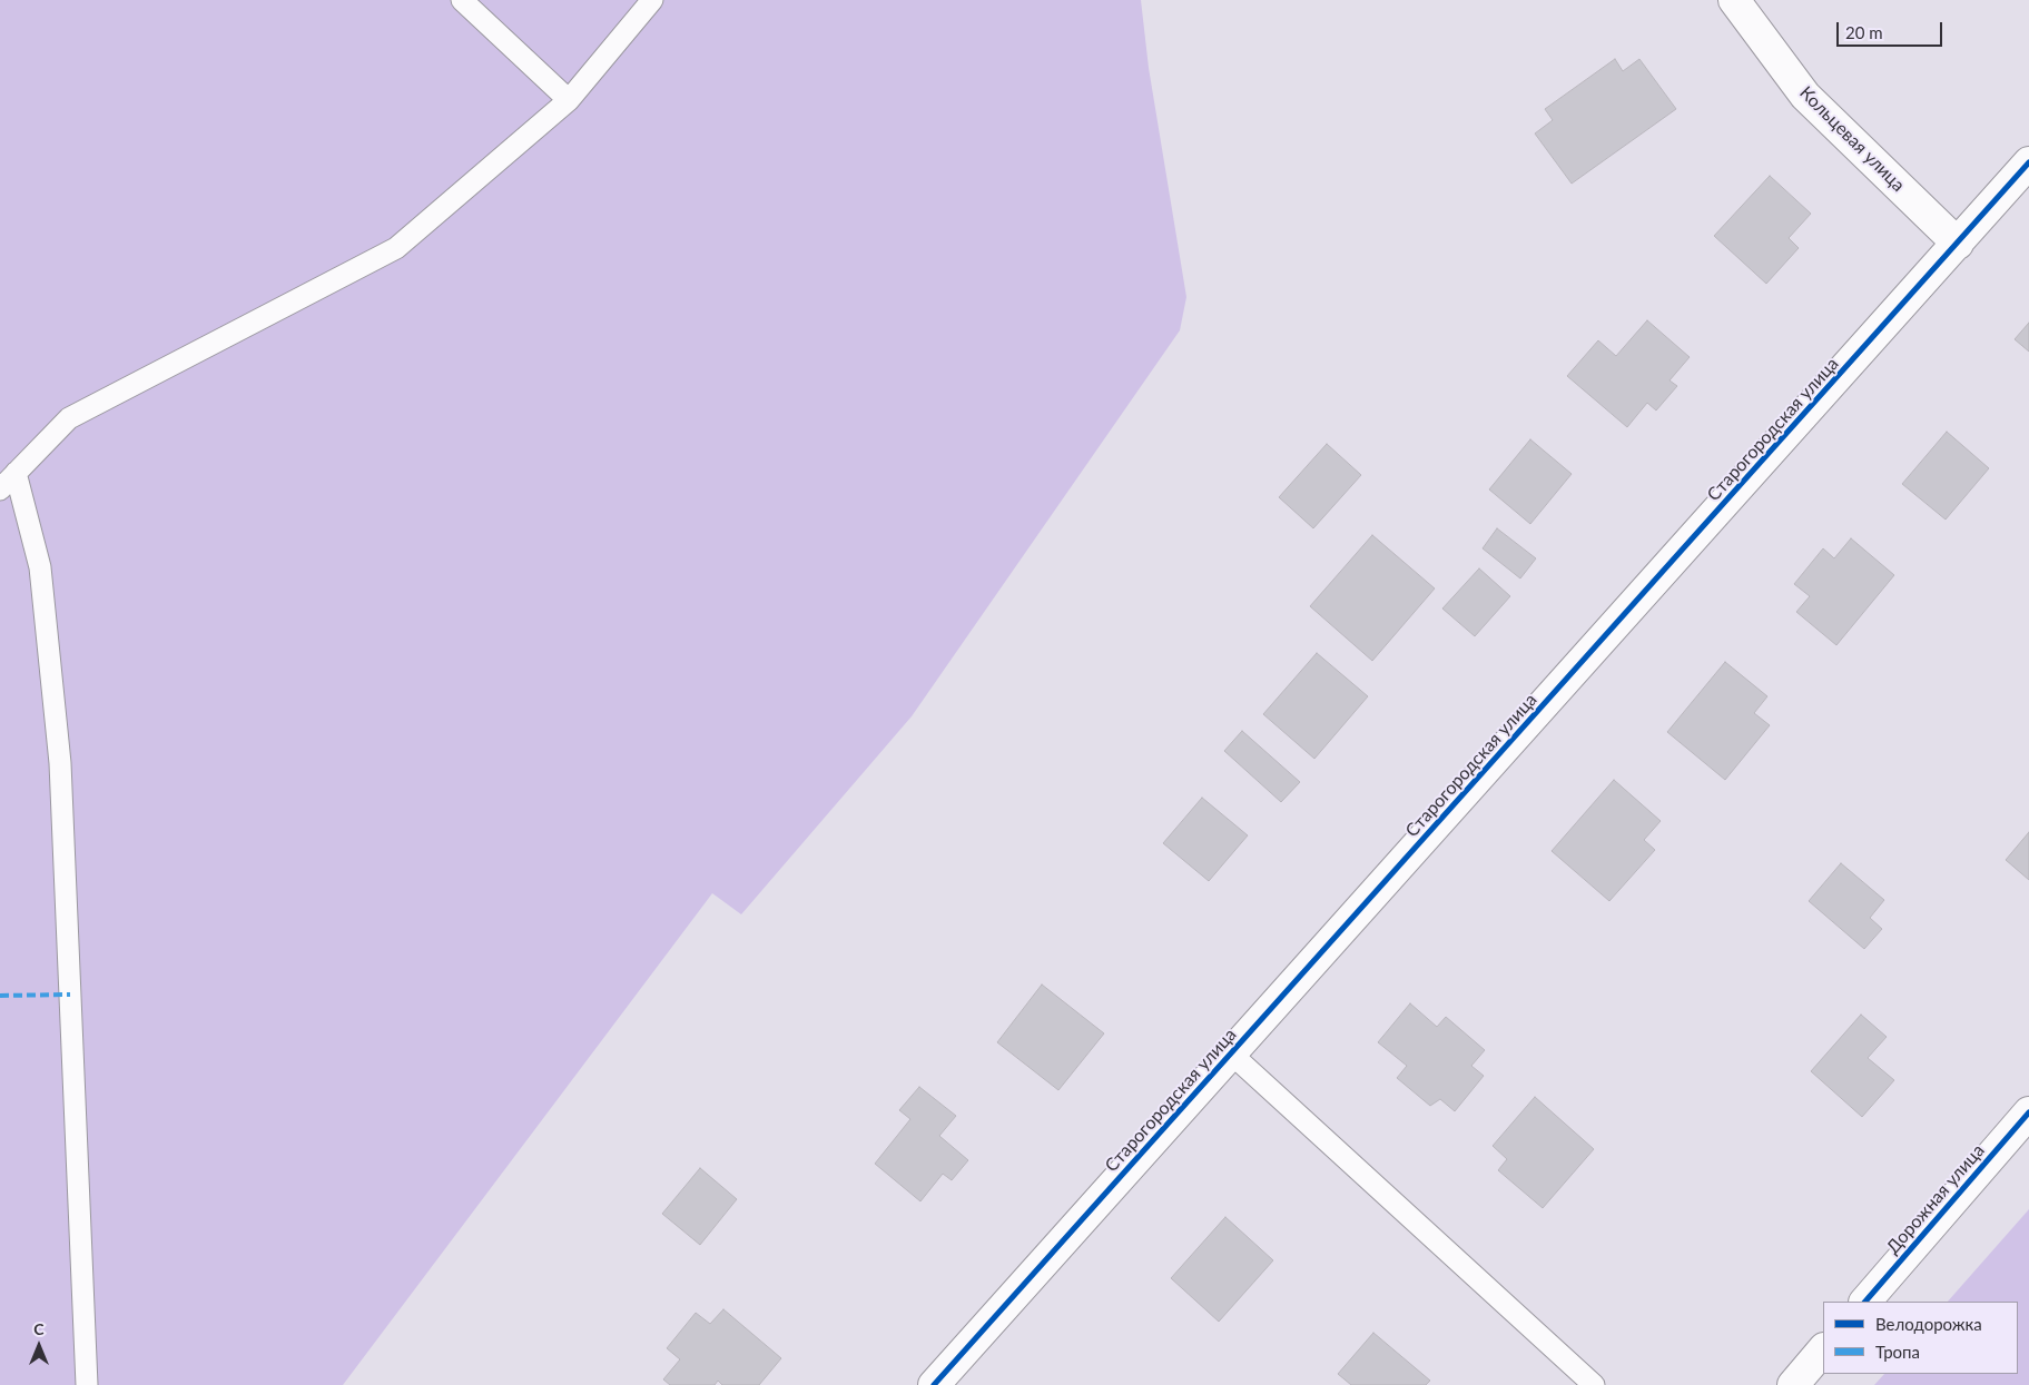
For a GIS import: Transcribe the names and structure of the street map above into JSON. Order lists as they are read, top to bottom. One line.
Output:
{"streets":{"street":["Кольцевая улица","Старогородская улица","Дорожная улица"]},"crossings":[["Кольцевая улица","Старогородская улица"]],"legend":["Велодорожка","Тропа"],"scale_bar":"20 m","north":"top"}
